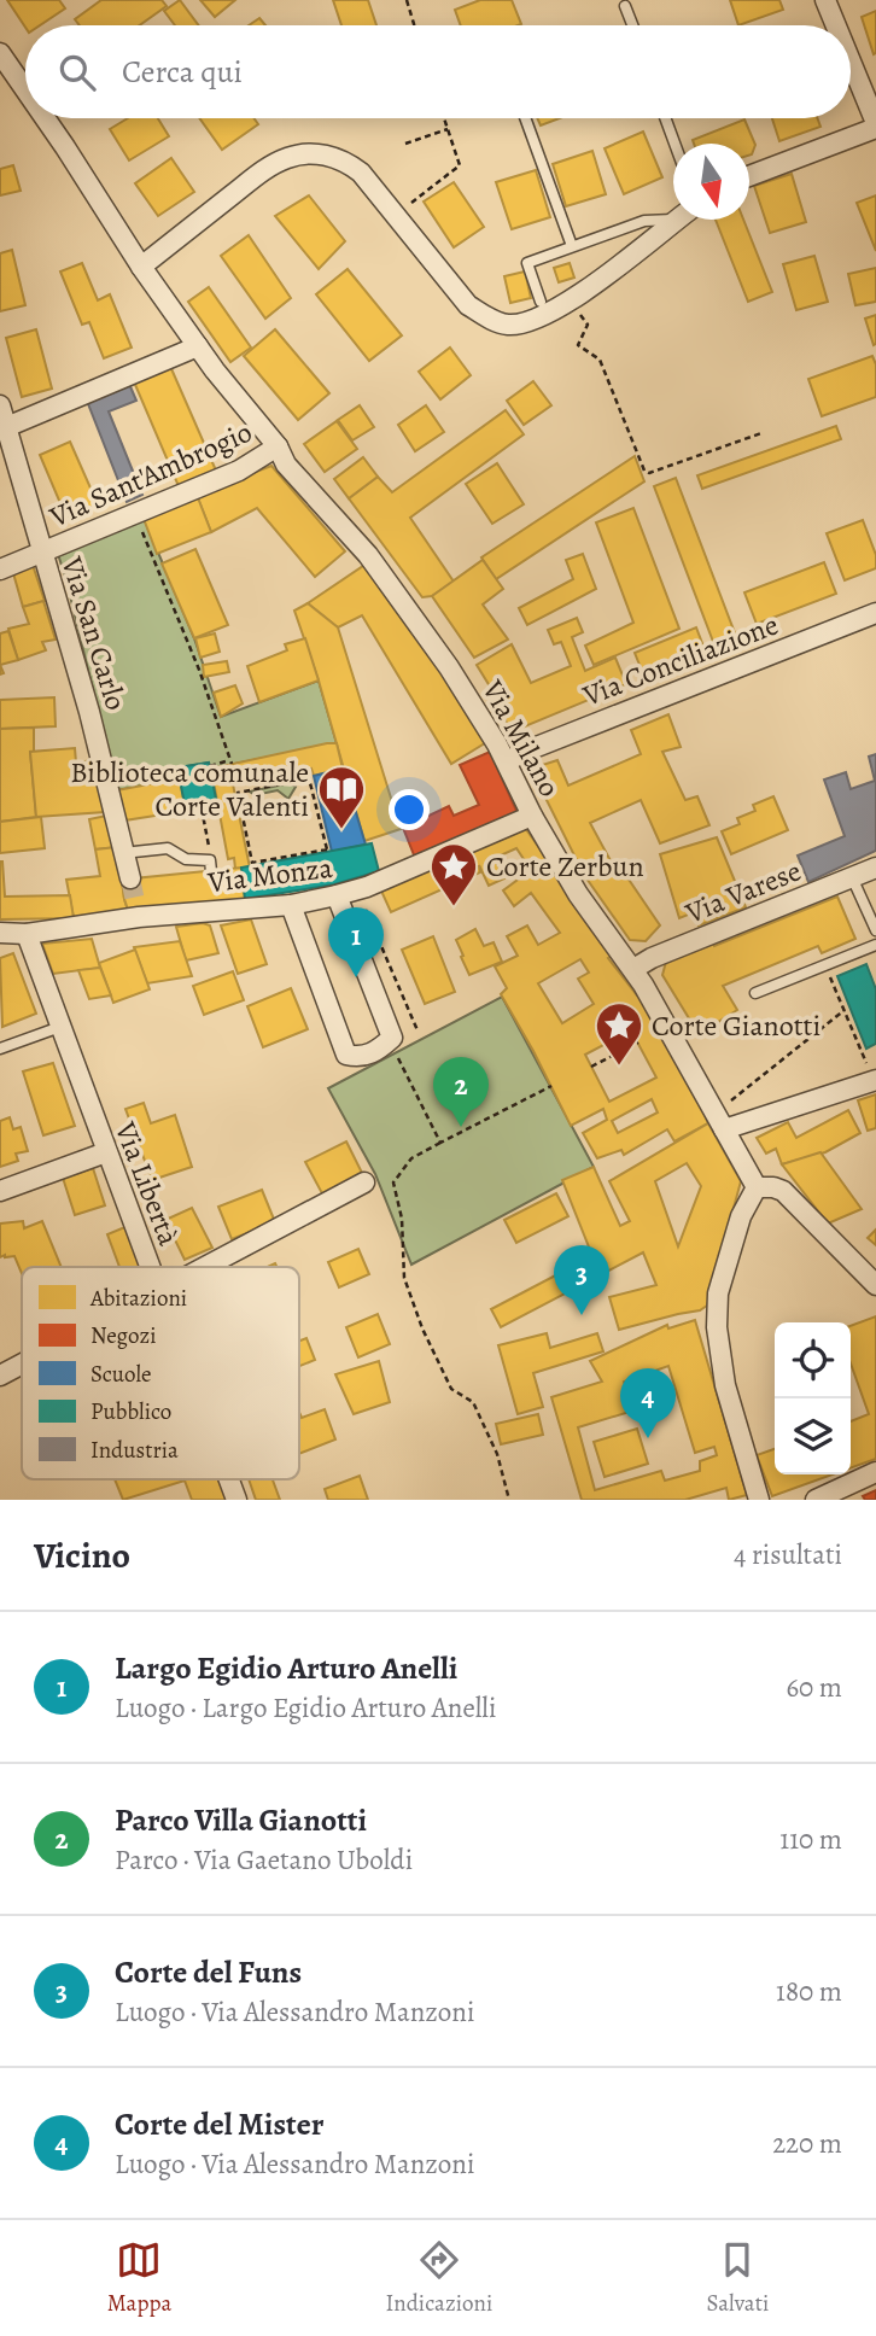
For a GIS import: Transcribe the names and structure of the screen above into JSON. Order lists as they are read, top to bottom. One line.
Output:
{"streets":{"street":["Via Sant'Ambrogio","Via San Carlo","Via Conciliazione","Via Milano","Via Monza","Via Varese","Via Libertà"]},"crossings":[["Via Sant'Ambrogio","Via San Carlo"],["Via Sant'Ambrogio","Via Milano"],["Via Conciliazione","Via Milano"],["Via Milano","Via Monza"],["Via Milano","Via Varese"],["Via Monza","Via Libertà"]],"places":{"library":["Biblioteca comunale Corte Valenti"],"place":["Corte Zerbun","Corte Gianotti"]},"legend":["Abitazioni","Negozi","Scuole","Pubblico","Industria"],"north":"bottom","page":{"search":"Cerca qui","pins":["1","2","3","4"],"heading":["Vicino","4 risultati"],"list":[{"mark":"1","name":"Largo Egidio Arturo Anelli","note":"Luogo · Largo Egidio Arturo Anelli","value":"60 m"},{"mark":"2","name":"Parco Villa Gianotti","note":"Parco · Via Gaetano Uboldi","value":"110 m"},{"mark":"3","name":"Corte del Funs","note":"Luogo · Via Alessandro Manzoni","value":"180 m"},{"mark":"4","name":"Corte del Mister","note":"Luogo · Via Alessandro Manzoni","value":"220 m"}],"nav":["Mappa","Indicazioni","Salvati"]}}
